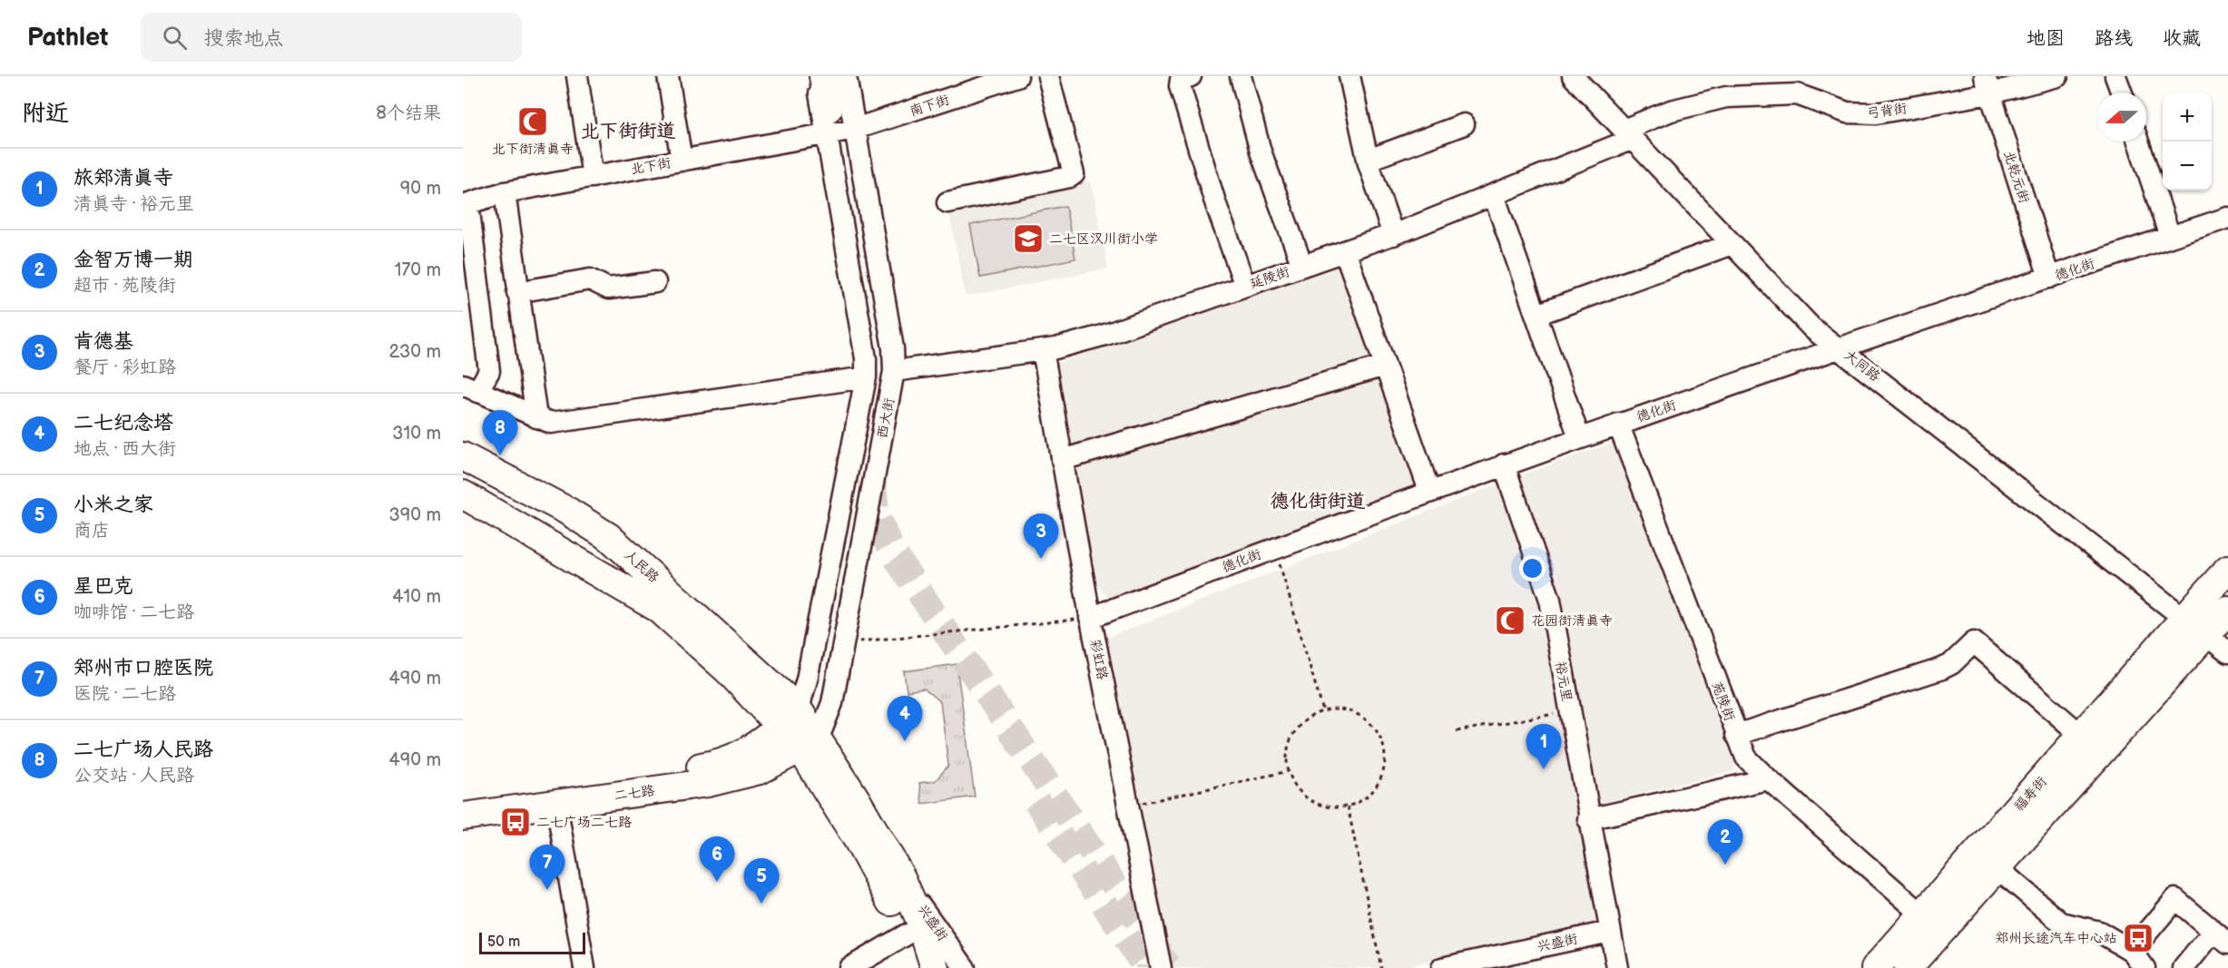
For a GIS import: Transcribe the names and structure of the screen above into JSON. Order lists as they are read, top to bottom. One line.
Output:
{"streets":{"main road":["西大街","人民路","二七路","福寿街"],"street":["南下街","弓背街","北下街","北乾元街","德化街","延陵街","大同路","彩虹路","裕元里","苑陵街","兴盛街"]},"crossings":[["南下街","北下街"],["南下街","西大街"],["弓背街","北乾元街"],["弓背街","延陵街"],["弓背街","大同路"],["北下街","西大街"],["北乾元街","德化街"],["德化街","大同路"],["德化街","彩虹路"],["德化街","裕元里"],["德化街","苑陵街"],["延陵街","大同路"],["延陵街","西大街"],["延陵街","彩虹路"],["大同路","福寿街"],["西大街","人民路"],["西大街","二七路"],["人民路","二七路"],["裕元里","兴盛街"],["苑陵街","福寿街"]],"districts":["北下街街道","德化街街道"],"places":{"mosque":["北下街清真寺","花园街清真寺"],"school or university":["二七区汉川街小学"],"bus stop":["二七广场二七路","郑州长途汽车中心站"]},"scale_bar":"50 m","north":"left","page":{"header":"Pathlet","search":"搜索地点","nav":["地图","路线","收藏"],"heading":["附近","8个结果"],"map_buttons":["+","−"],"list":[{"mark":"1","name":"旅郑清真寺","note":"清真寺 · 裕元里","value":"90 m"},{"mark":"2","name":"金智万博一期","note":"超市 · 苑陵街","value":"170 m"},{"mark":"3","name":"肯德基","note":"餐厅 · 彩虹路","value":"230 m"},{"mark":"4","name":"二七纪念塔","note":"地点 · 西大街","value":"310 m"},{"mark":"5","name":"小米之家","note":"商店","value":"390 m"},{"mark":"6","name":"星巴克","note":"咖啡馆 · 二七路","value":"410 m"},{"mark":"7","name":"郑州市口腔医院","note":"医院 · 二七路","value":"490 m"},{"mark":"8","name":"二七广场人民路","note":"公交站 · 人民路","value":"490 m"}],"pins":["8","3","4","1","2","6","7","5"],"scale":"50 m"}}
